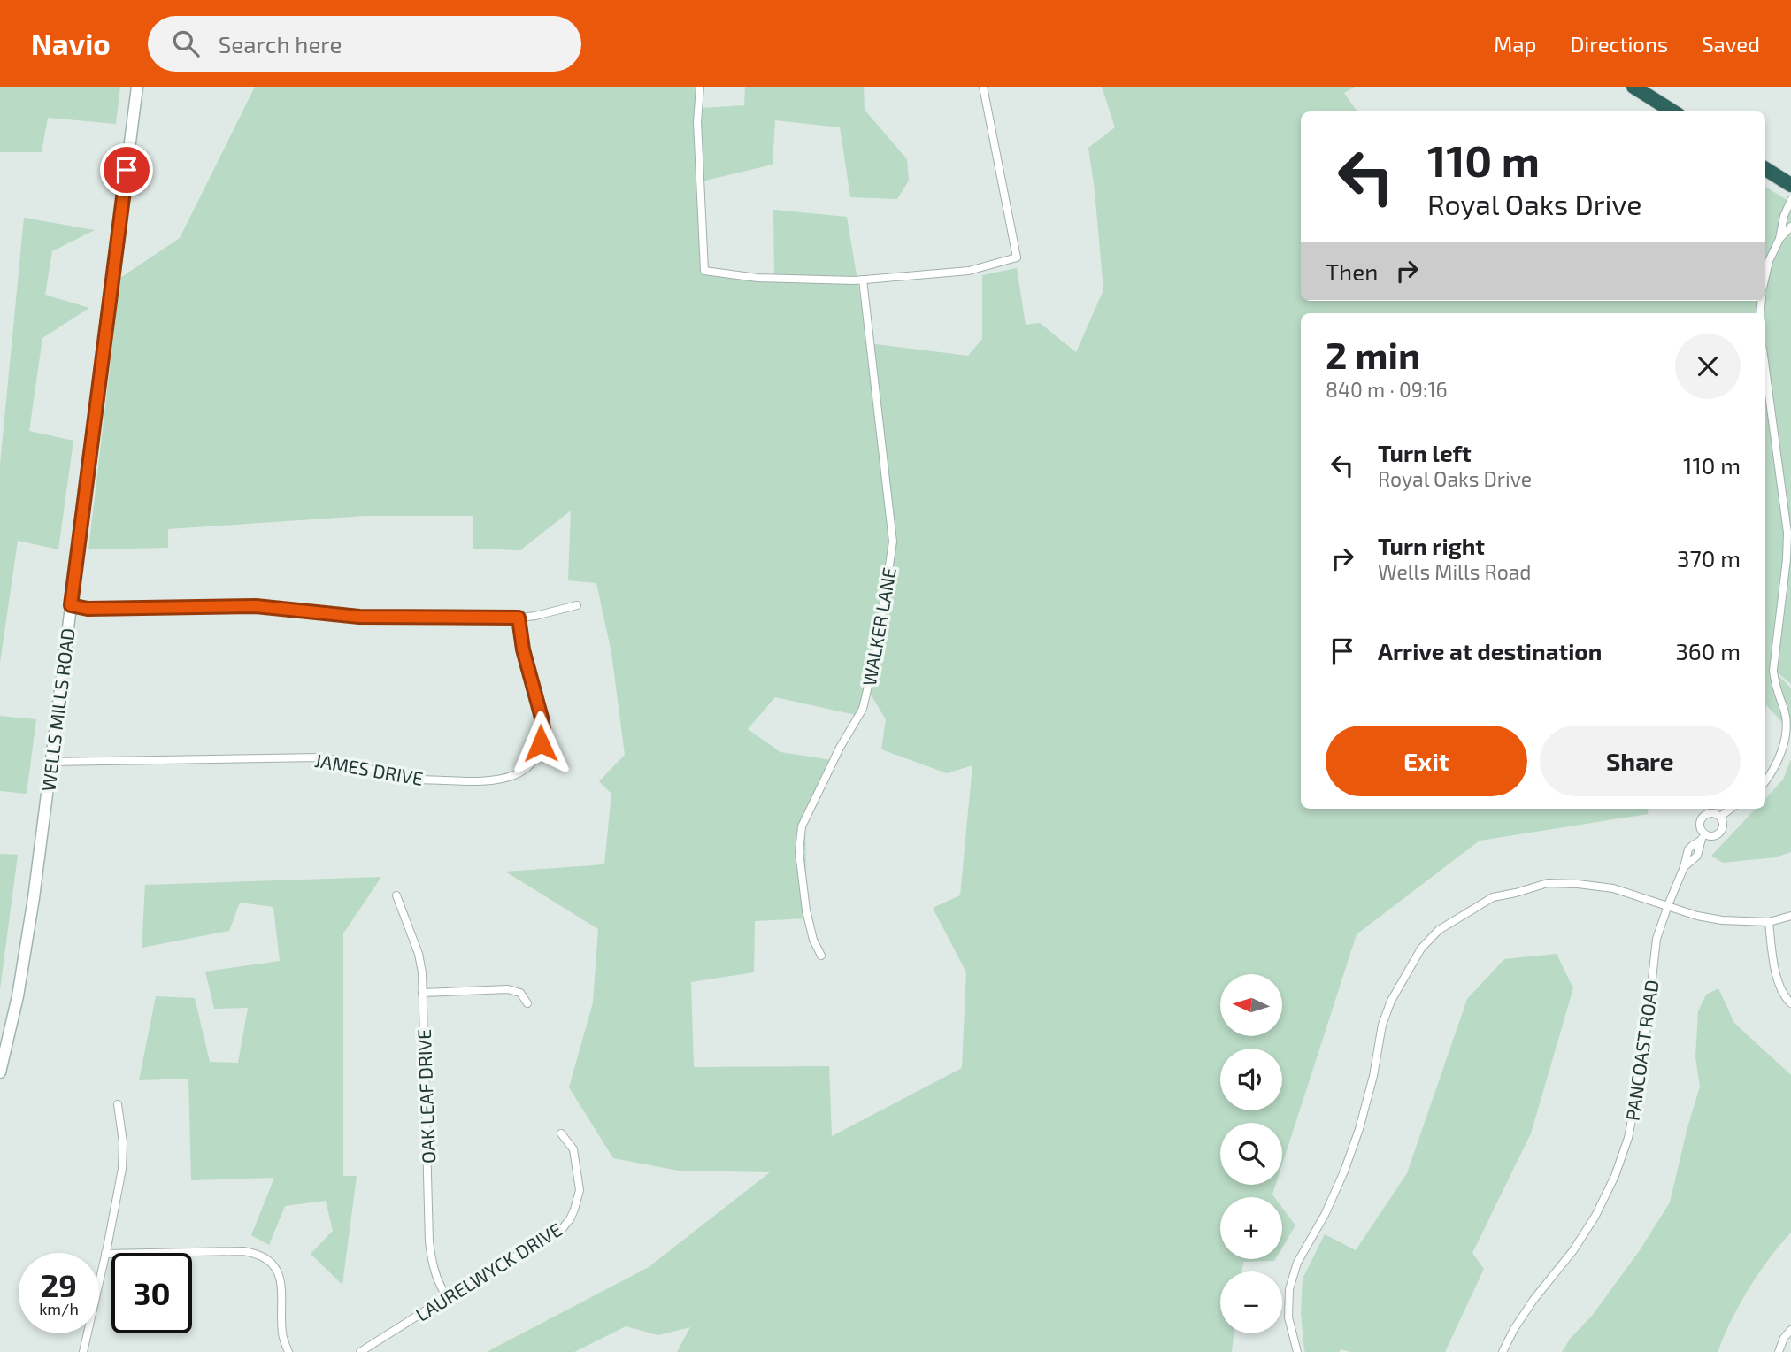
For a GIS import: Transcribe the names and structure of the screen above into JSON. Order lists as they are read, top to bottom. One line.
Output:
{"streets":{"main road":["WELLS MILLS ROAD"],"street":["WALKER LANE","JAMES DRIVE","PANCOAST ROAD","OAK LEAF DRIVE","LAURELWYCK DRIVE"]},"crossings":[["WELLS MILLS ROAD","JAMES DRIVE"],["OAK LEAF DRIVE","LAURELWYCK DRIVE"]],"north":"left","page":{"header":"Navio","search":"Search here","nav":["Map","Directions","Saved"],"turn":["110 m","Royal Oaks Drive"],"then":"Then","heading":["2 min","840 m · 09:16"],"list":[{"name":"Turn left","note":"Royal Oaks Drive","value":"110 m"},{"name":"Turn right","note":"Wells Mills Road","value":"370 m"},{"name":"Arrive at destination","value":"360 m"}],"buttons":["Exit","Share"],"map_buttons":["+","−"],"speed":"29 km/h","limit":"30"}}
